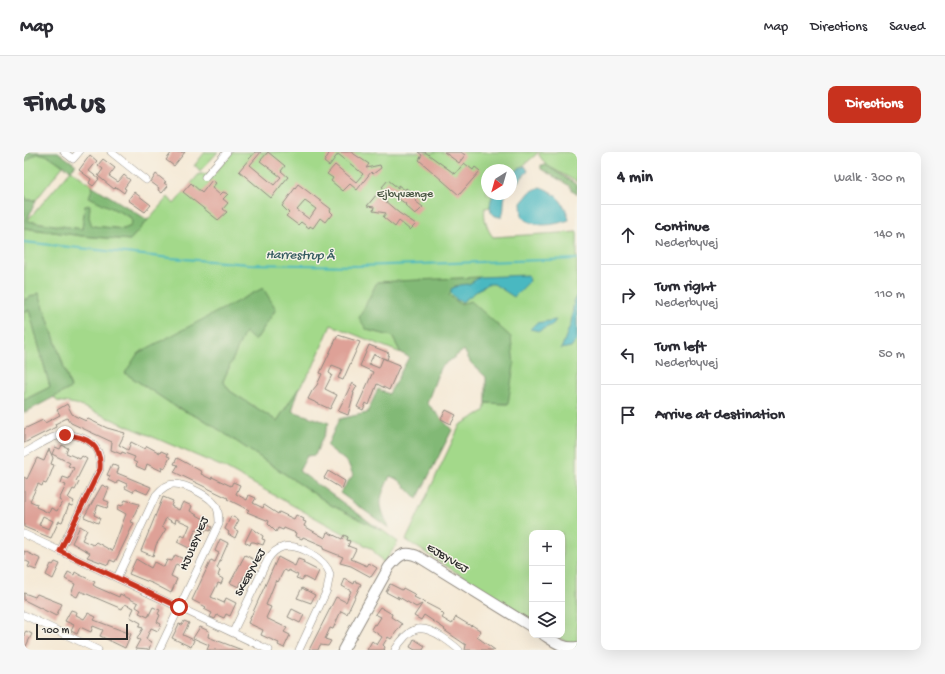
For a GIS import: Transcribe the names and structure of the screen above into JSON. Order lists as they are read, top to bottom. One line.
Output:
{"streets":{"street":["HJULBYVEJ","EJBYVEJ","SKEBYVEJ"]},"water":["Harrestrup Å"],"parks":["Ejbyvænge"],"scale_bar":"100 m","north":"bottom left","page":{"header":"Map","nav":["Map","Directions","Saved"],"buttons":"Directions","title":"Find us","heading":["4 min","Walk · 300 m"],"list":[["Continue","Nederbyvej","140 m"],["Turn right","Nederbyvej","110 m"],["Turn left","Nederbyvej","50 m"],"Arrive at destination"],"map_buttons":["+","−"],"scale":"100 m"}}
